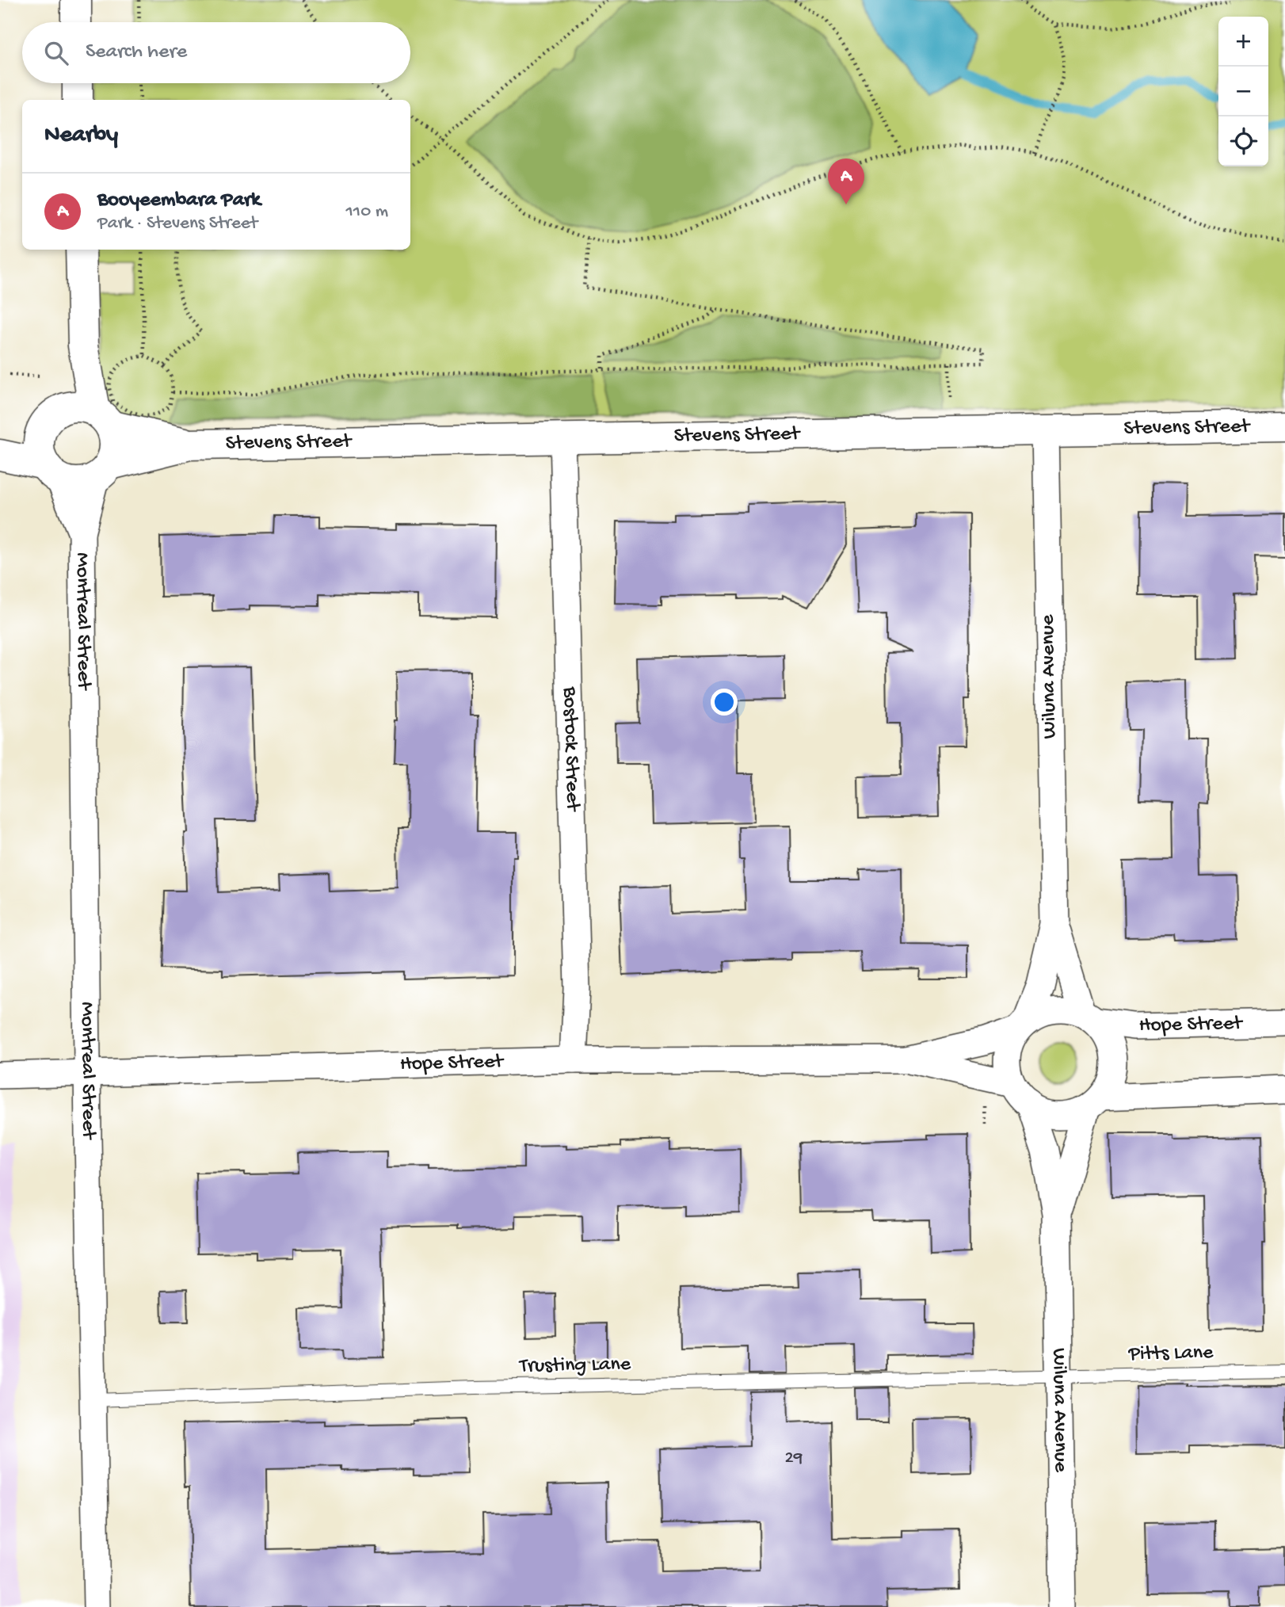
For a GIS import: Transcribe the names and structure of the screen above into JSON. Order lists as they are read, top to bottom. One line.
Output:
{"streets":{"street":["Stevens Street","Montreal Street","Wiluna Avenue","Bostock Street","Hope Street"],"lane":["Pitts Lane","Trusting Lane"]},"crossings":[["Stevens Street","Montreal Street"],["Stevens Street","Wiluna Avenue"],["Stevens Street","Bostock Street"],["Montreal Street","Hope Street"],["Montreal Street","Trusting Lane"],["Wiluna Avenue","Hope Street"],["Wiluna Avenue","Pitts Lane"],["Wiluna Avenue","Trusting Lane"],["Bostock Street","Hope Street"],["Pitts Lane","Trusting Lane"]],"house_numbers":["29"],"page":{"map_buttons":["+","−"],"search":"Search here","heading":"Nearby","pins":"A","list":[{"mark":"A","name":"Booyeembara Park","note":"Park · Stevens Street","value":"110 m"}]}}
